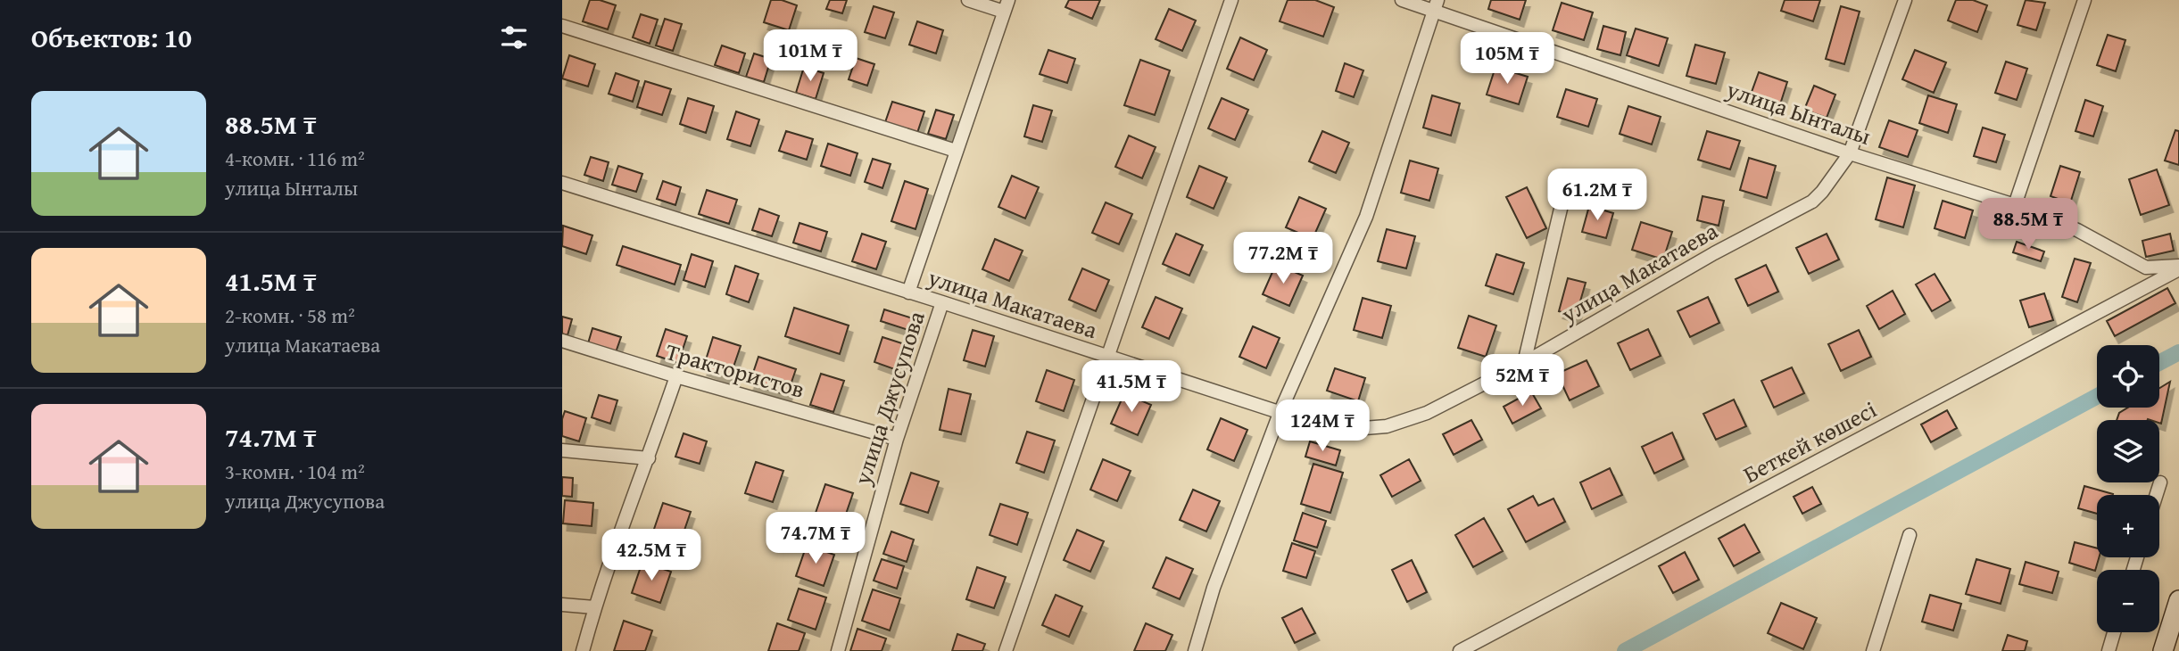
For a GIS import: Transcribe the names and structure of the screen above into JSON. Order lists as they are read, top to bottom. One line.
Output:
{"streets":{"street":["улица Ынталы","улица Макатаева","Трактористов","улица Джусупова","Беткей көшесі"]},"crossings":[["улица Ынталы","улица Макатаева"],["улица Ынталы","Беткей көшесі"],["улица Макатаева","улица Джусупова"],["Трактористов","улица Джусупова"]],"page":{"heading":"Объектов: 10","price":["101M ₸","105M ₸","61.2M ₸","88.5M ₸","77.2M ₸","52M ₸","41.5M ₸","124M ₸","74.7M ₸","42.5M ₸"],"list":[{"name":"88.5M ₸","note":"4-комн. · 116 m² · улица Ынталы"},{"name":"41.5M ₸","note":"2-комн. · 58 m² · улица Макатаева"},{"name":"74.7M ₸","note":"3-комн. · 104 m² · улица Джусупова"}],"map_buttons":["+","−"]}}
